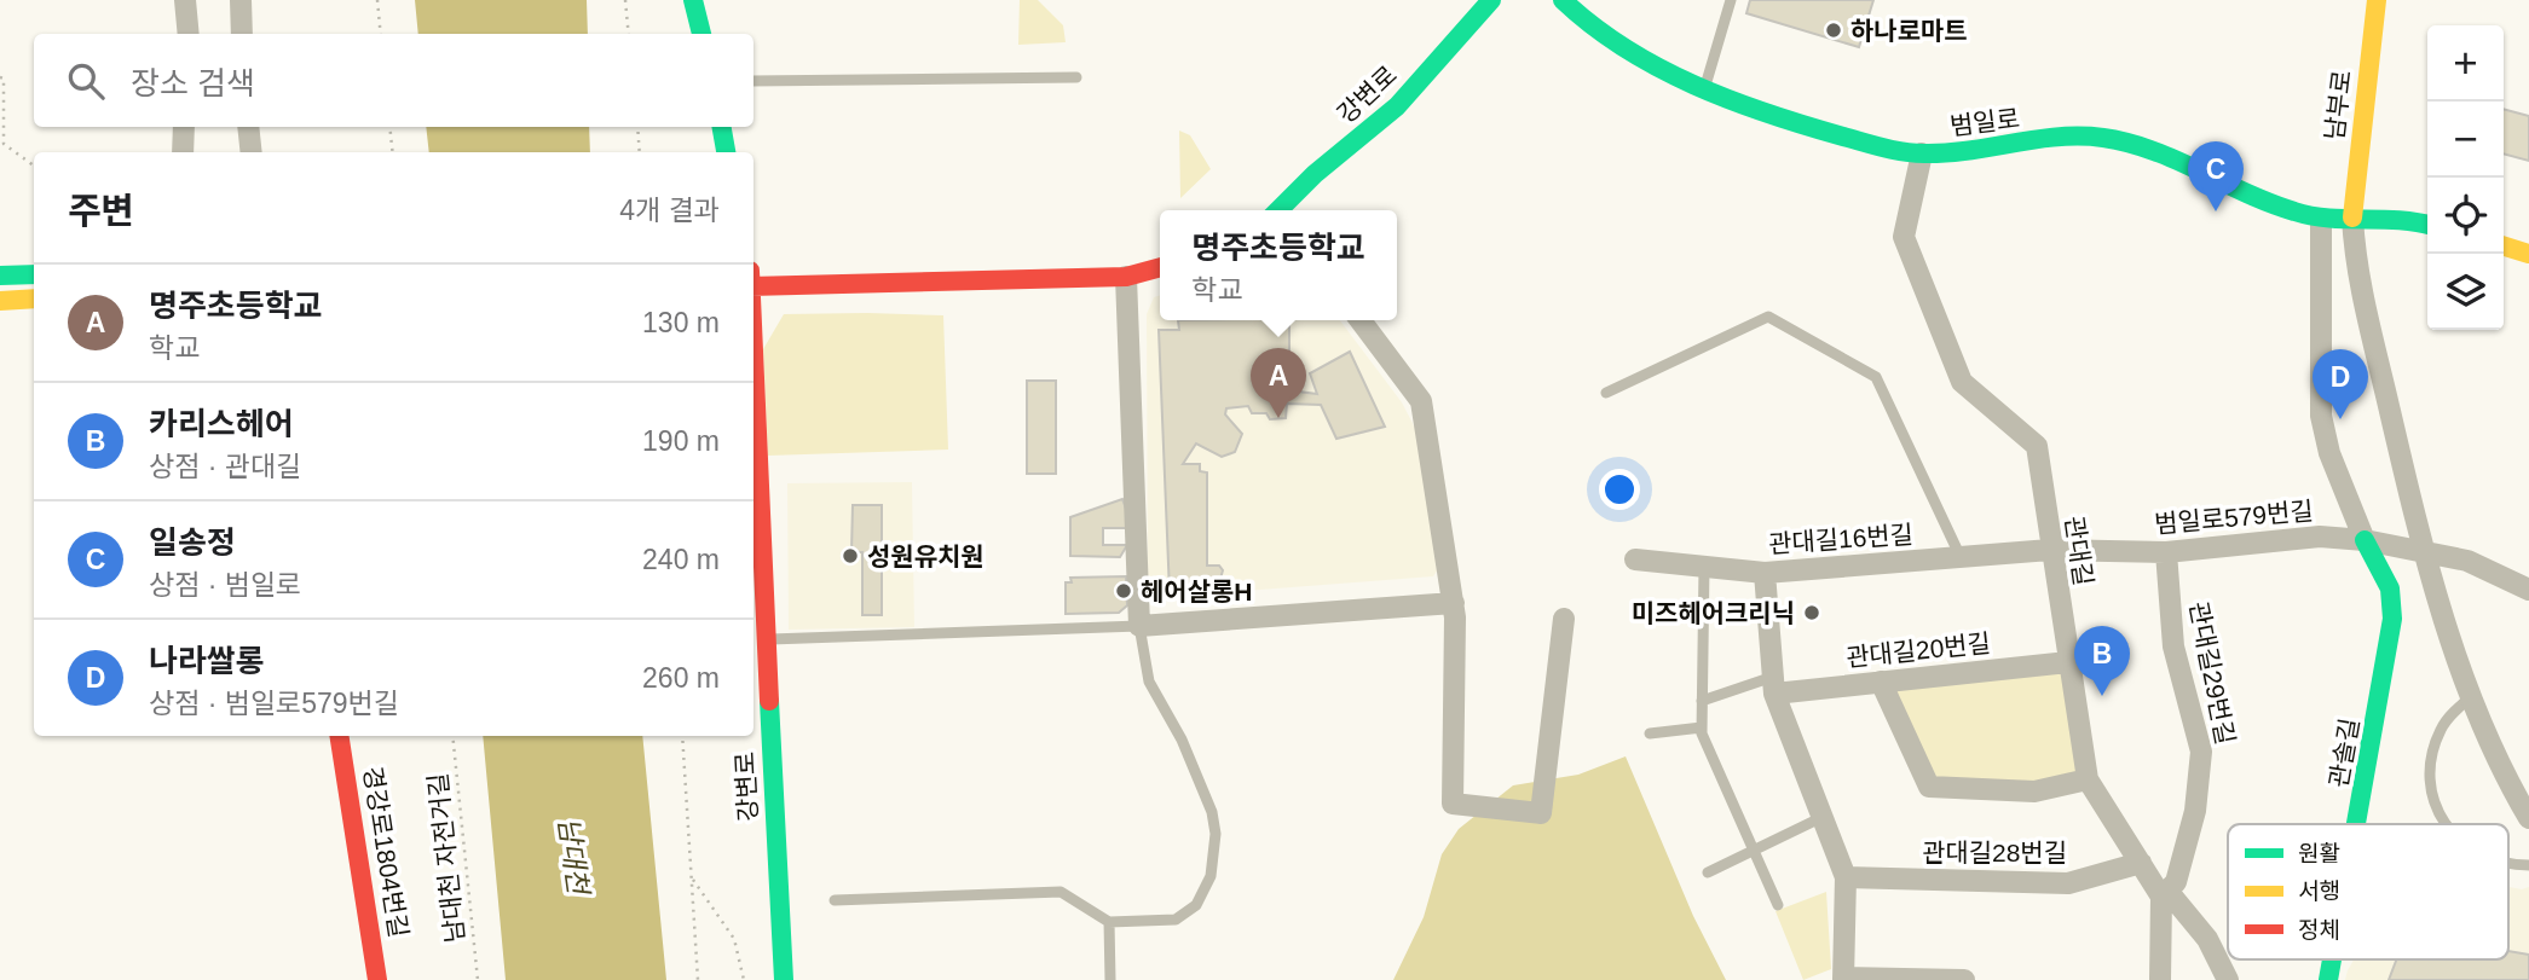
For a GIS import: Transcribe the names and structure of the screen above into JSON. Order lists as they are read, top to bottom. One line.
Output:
{"streets":{"street":["강변로","남부로","범일로","범일로579번길","관대길16번길","관대길","관대길20번길","관대길29번길","관솔길","경강로1804번길","관대길28번길"],"path":["남대천 자전거길"]},"crossings":[["남부로","범일로"],["범일로","관대길"],["범일로579번길","관대길16번길"],["범일로579번길","관대길"],["범일로579번길","관대길29번길"],["범일로579번길","관솔길"],["관대길16번길","관대길"],["관대길","관대길20번길"],["관대길","관대길29번길"],["관대길","관대길28번길"]],"water":["남대천"],"places":["하나로마트","성원유치원","헤어살롱H","미즈헤어크리닉"],"legend":["원활","서행","정체"],"page":{"map_buttons":["+","−"],"search":"장소 검색","pins":["C","A","D","B"],"heading":["주변","4개 결과"],"popup":["명주초등학교","학교"],"list":[{"mark":"A","name":"명주초등학교","note":"학교","value":"130 m"},{"mark":"B","name":"카리스헤어","note":"상점 · 관대길","value":"190 m"},{"mark":"C","name":"일송정","note":"상점 · 범일로","value":"240 m"},{"mark":"D","name":"나라쌀롱","note":"상점 · 범일로579번길","value":"260 m"}]}}
